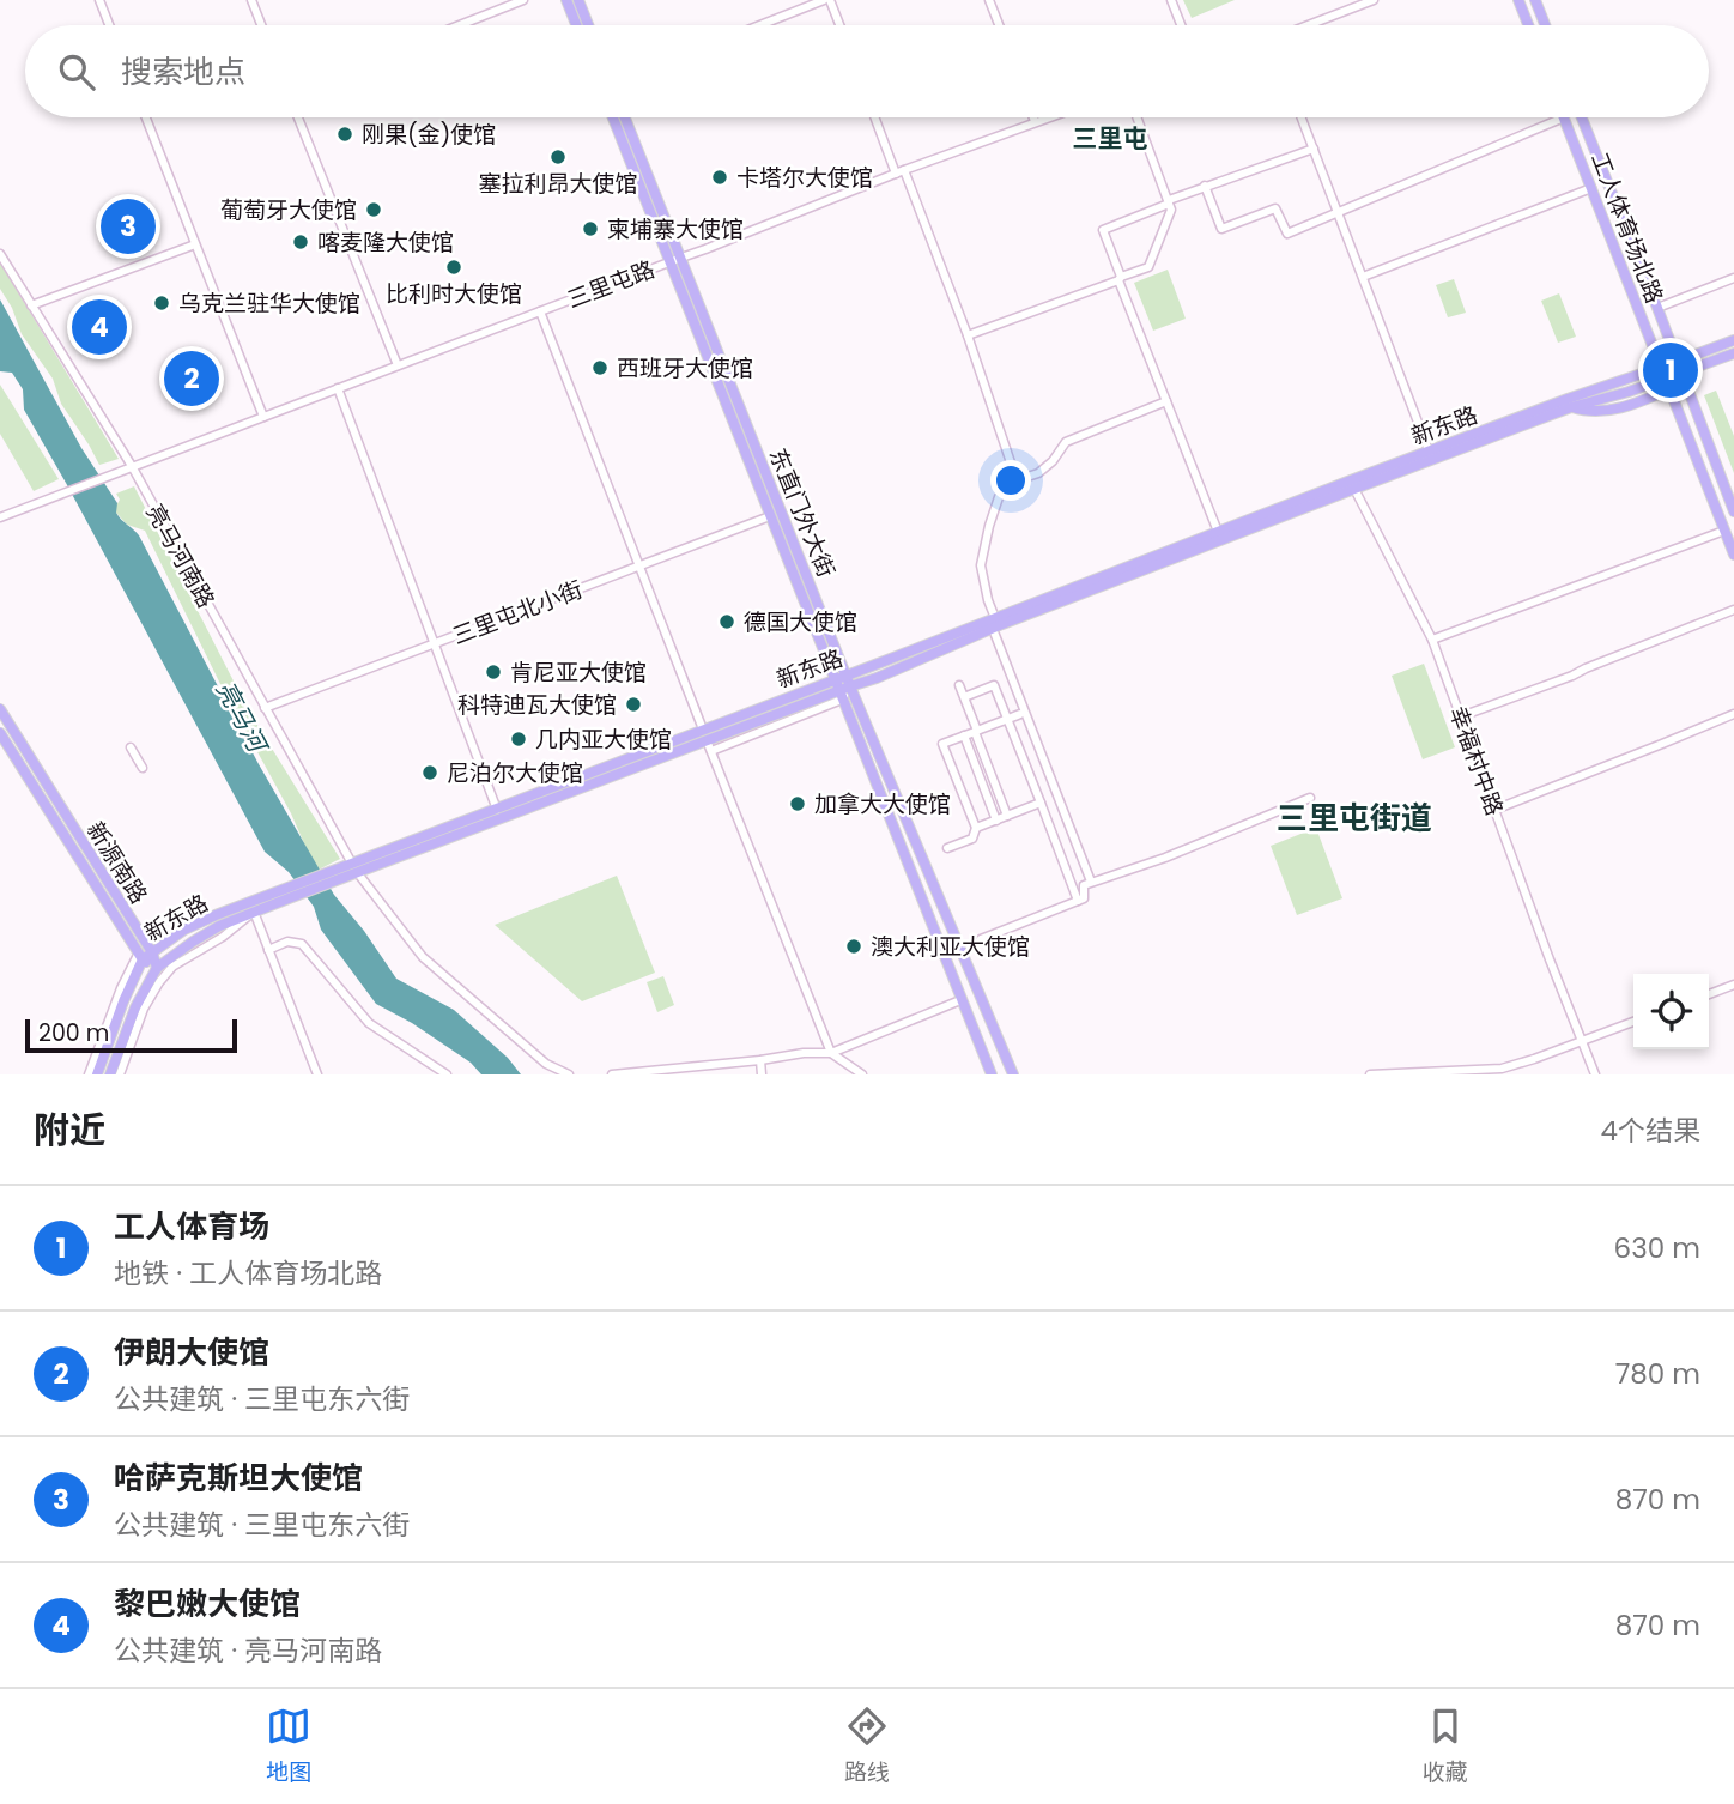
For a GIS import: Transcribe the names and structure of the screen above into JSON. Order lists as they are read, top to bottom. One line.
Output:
{"streets":{"main road":["工人体育场北路","新东路","东直门外大街","新源南路"],"street":["三里屯路","亮马河南路","三里屯北小街","幸福村中路"]},"crossings":[["工人体育场北路","新东路"],["三里屯路","东直门外大街"],["三里屯路","亮马河南路"],["新东路","东直门外大街"],["新东路","亮马河南路"],["新东路","幸福村中路"],["新东路","新源南路"],["东直门外大街","三里屯北小街"],["亮马河南路","三里屯北小街"]],"districts":["三里屯","三里屯街道"],"water":["亮马河"],"places":["刚果(金)使馆","塞拉利昂大使馆","卡塔尔大使馆","葡萄牙大使馆","柬埔寨大使馆","喀麦隆大使馆","比利时大使馆","乌克兰驻华大使馆","西班牙大使馆","德国大使馆","肯尼亚大使馆","科特迪瓦大使馆","几内亚大使馆","尼泊尔大使馆","加拿大大使馆","澳大利亚大使馆"],"scale_bar":"200 m","page":{"search":"搜索地点","pins":["3","4","1","2"],"scale":"200 m","heading":["附近","4个结果"],"list":[{"mark":"1","name":"工人体育场","note":"地铁 · 工人体育场北路","value":"630 m"},{"mark":"2","name":"伊朗大使馆","note":"公共建筑 · 三里屯东六街","value":"780 m"},{"mark":"3","name":"哈萨克斯坦大使馆","note":"公共建筑 · 三里屯东六街","value":"870 m"},{"mark":"4","name":"黎巴嫩大使馆","note":"公共建筑 · 亮马河南路","value":"870 m"}],"nav":["地图","路线","收藏"]}}
